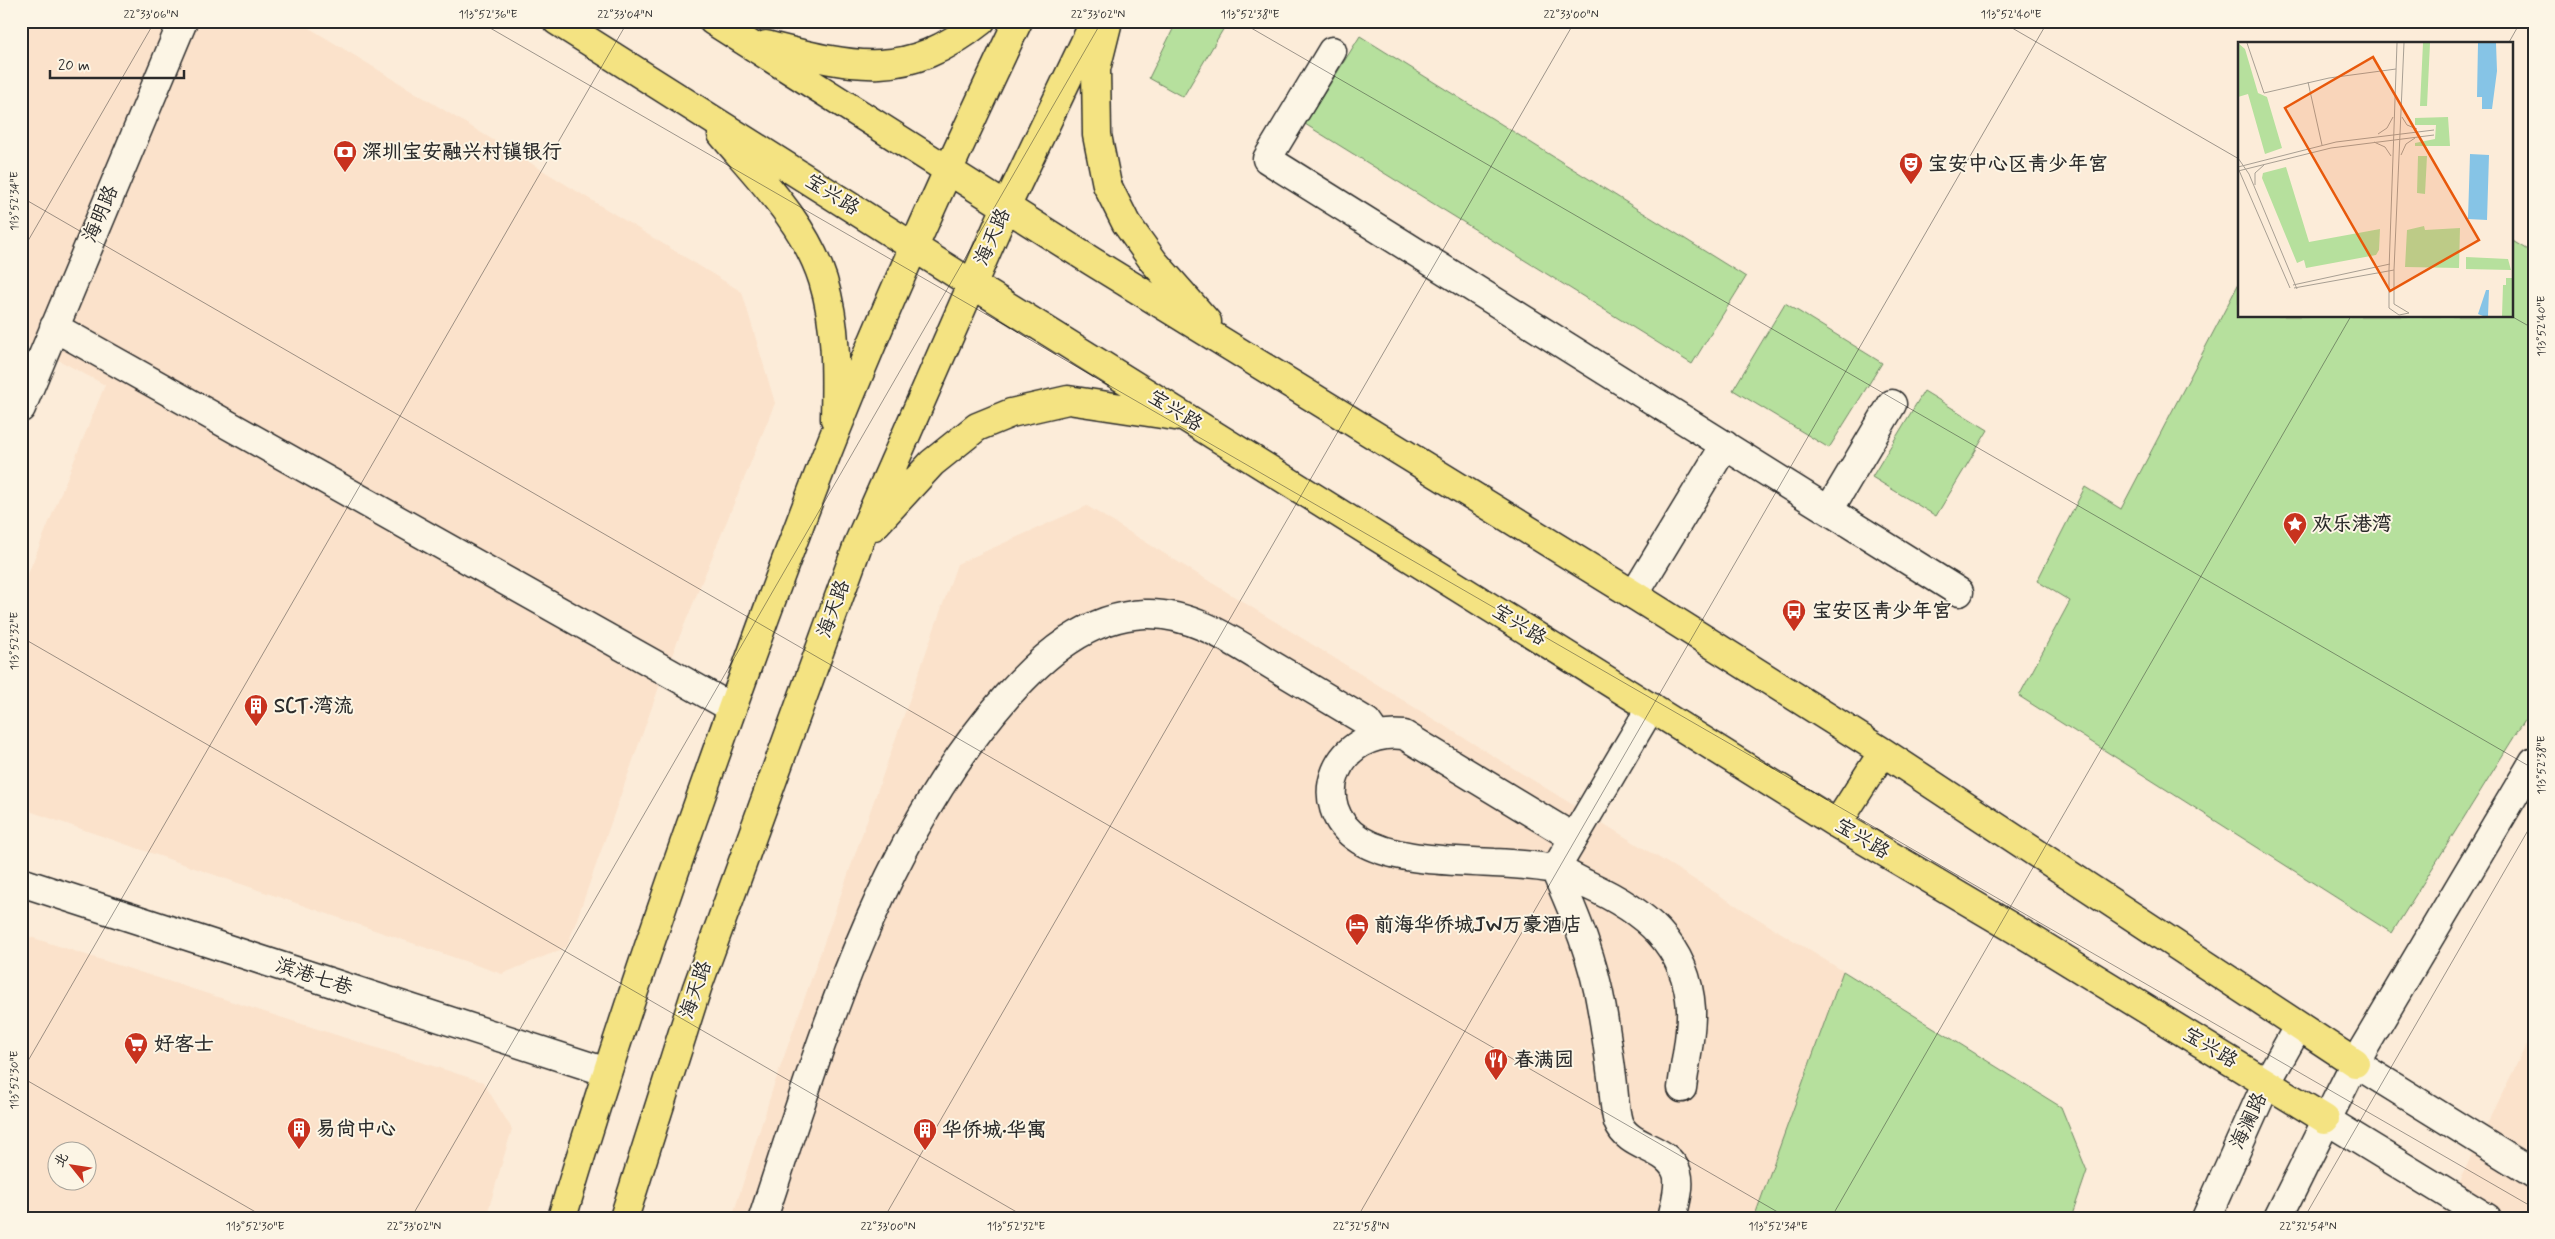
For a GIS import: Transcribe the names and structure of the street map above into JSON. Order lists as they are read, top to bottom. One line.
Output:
{"streets":{"main road":["宝兴路","海天路"],"street":["海明路","滨港七巷","海澜路"]},"crossings":[["宝兴路","海天路"],["宝兴路","海澜路"]],"places":{"bank":["深圳宝安融兴村镇银行"],"theatre":["宝安中心区青少年宫"],"place":["欢乐港湾"],"bus stop":["宝安区青少年宫"],"building":["SCT·湾流","易尚中心","华侨城·华寓"],"hotel":["前海华侨城JW万豪酒店"],"supermarket":["好客士"],"restaurant":["春满园"]},"scale_bar":"20 m","north":"top left","coordinates":["22°33'06\"N","113°52'36\"E","22°33'04\"N","22°33'02\"N","113°52'38\"E","22°33'00\"N","113°52'40\"E","113°52'34\"E","113°52'32\"E","113°52'30\"E","22°32'58\"N","22°32'54\"N"]}
